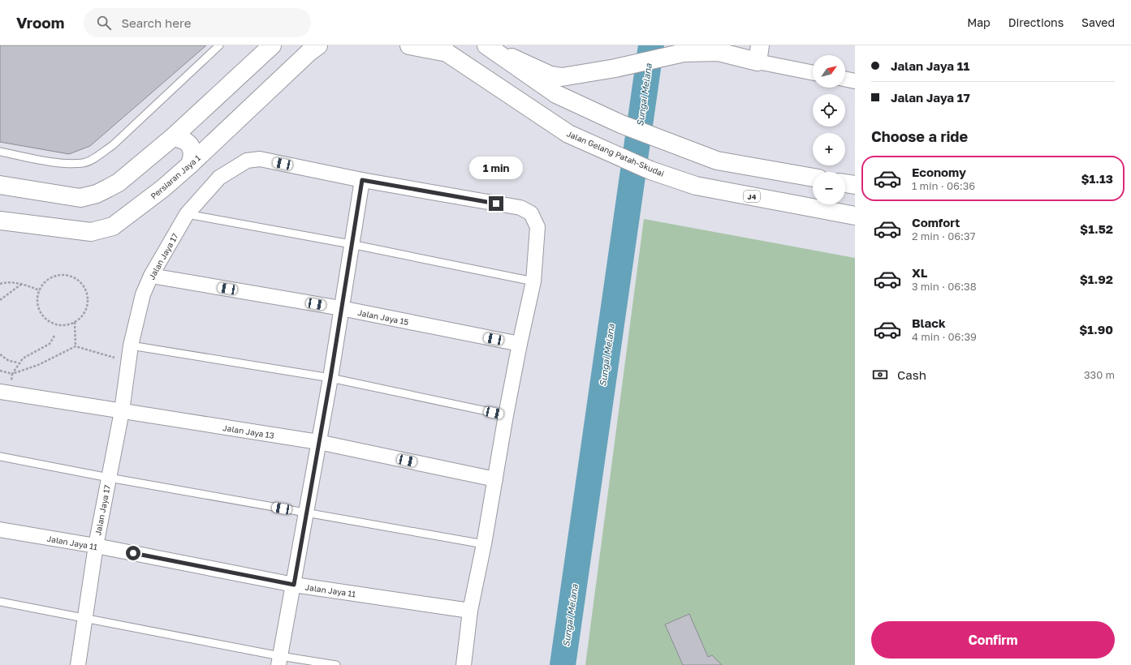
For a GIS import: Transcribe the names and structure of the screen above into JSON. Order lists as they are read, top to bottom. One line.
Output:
{"streets":{"main road":["Jalan Gelang Patah-Skudai","Persiaran Jaya 1","J4"],"street":["Jalan Jaya 17","Jalan Jaya 15","Jalan Jaya 13","Jalan Jaya 11"]},"crossings":[["Jalan Jaya 17","Jalan Jaya 15"],["Jalan Jaya 17","Jalan Jaya 13"],["Jalan Jaya 17","Jalan Jaya 11"]],"water":["Sungai Melana"],"north":"top right","page":{"header":"Vroom","search":"Search here","nav":["Map","Directions","Saved"],"banner":["Jalan Jaya 11","Jalan Jaya 17"],"map_buttons":["+","−"],"heading":"Choose a ride","list":[{"name":"Economy","note":"1 min · 06:36","value":"$1.13"},{"name":"Comfort","note":"2 min · 06:37","value":"$1.52"},{"name":"XL","note":"3 min · 06:38","value":"$1.92"},{"name":"Black","note":"4 min · 06:39","value":"$1.90"}],"bubble":"1 min","pay":["Cash","330 m"],"buttons":"Confirm"}}
